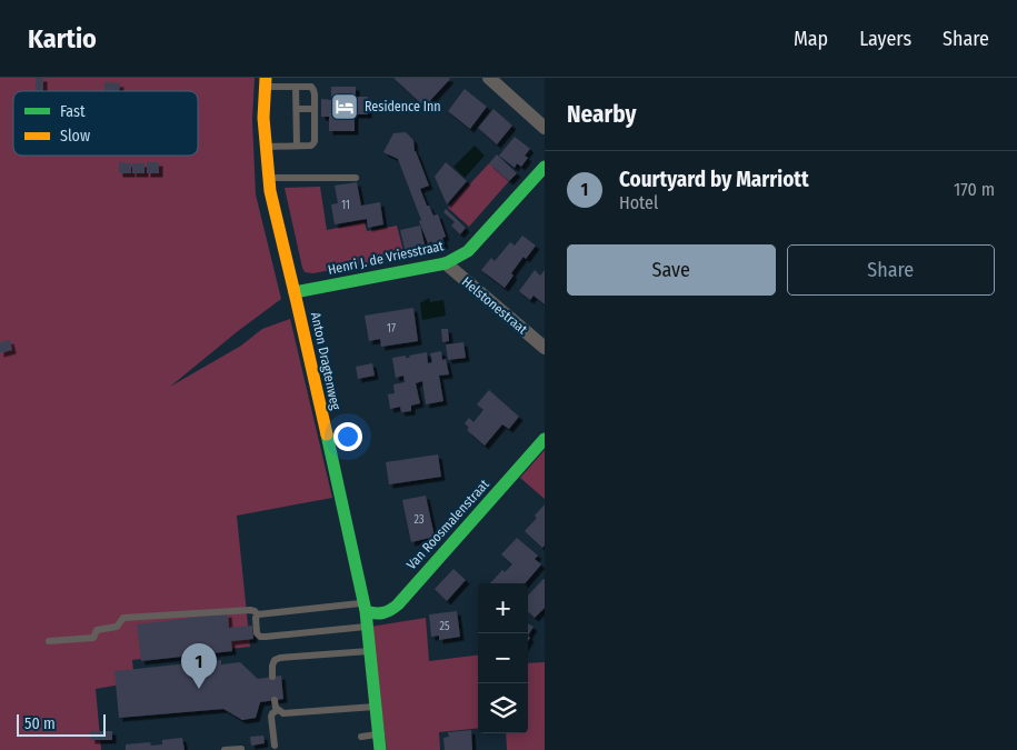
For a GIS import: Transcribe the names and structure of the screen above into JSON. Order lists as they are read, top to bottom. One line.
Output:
{"streets":{"main road":["Henri J. de Vriesstraat","Anton Dragtenweg","Van Roosmalenstraat"],"street":["Helstonestraat"]},"crossings":[["Henri J. de Vriesstraat","Helstonestraat"],["Henri J. de Vriesstraat","Anton Dragtenweg"],["Anton Dragtenweg","Van Roosmalenstraat"]],"places":{"hotel":["Residence Inn"]},"house_numbers":["11","17","23","25"],"legend":["Fast","Slow"],"scale_bar":"50 m","page":{"header":"Kartio","nav":["Map","Layers","Share"],"heading":"Nearby","list":[{"mark":"1","name":"Courtyard by Marriott","note":"Hotel","value":"170 m"}],"buttons":["Save","Share"],"map_buttons":["+","−"],"pins":"1","scale":"50 m"}}
